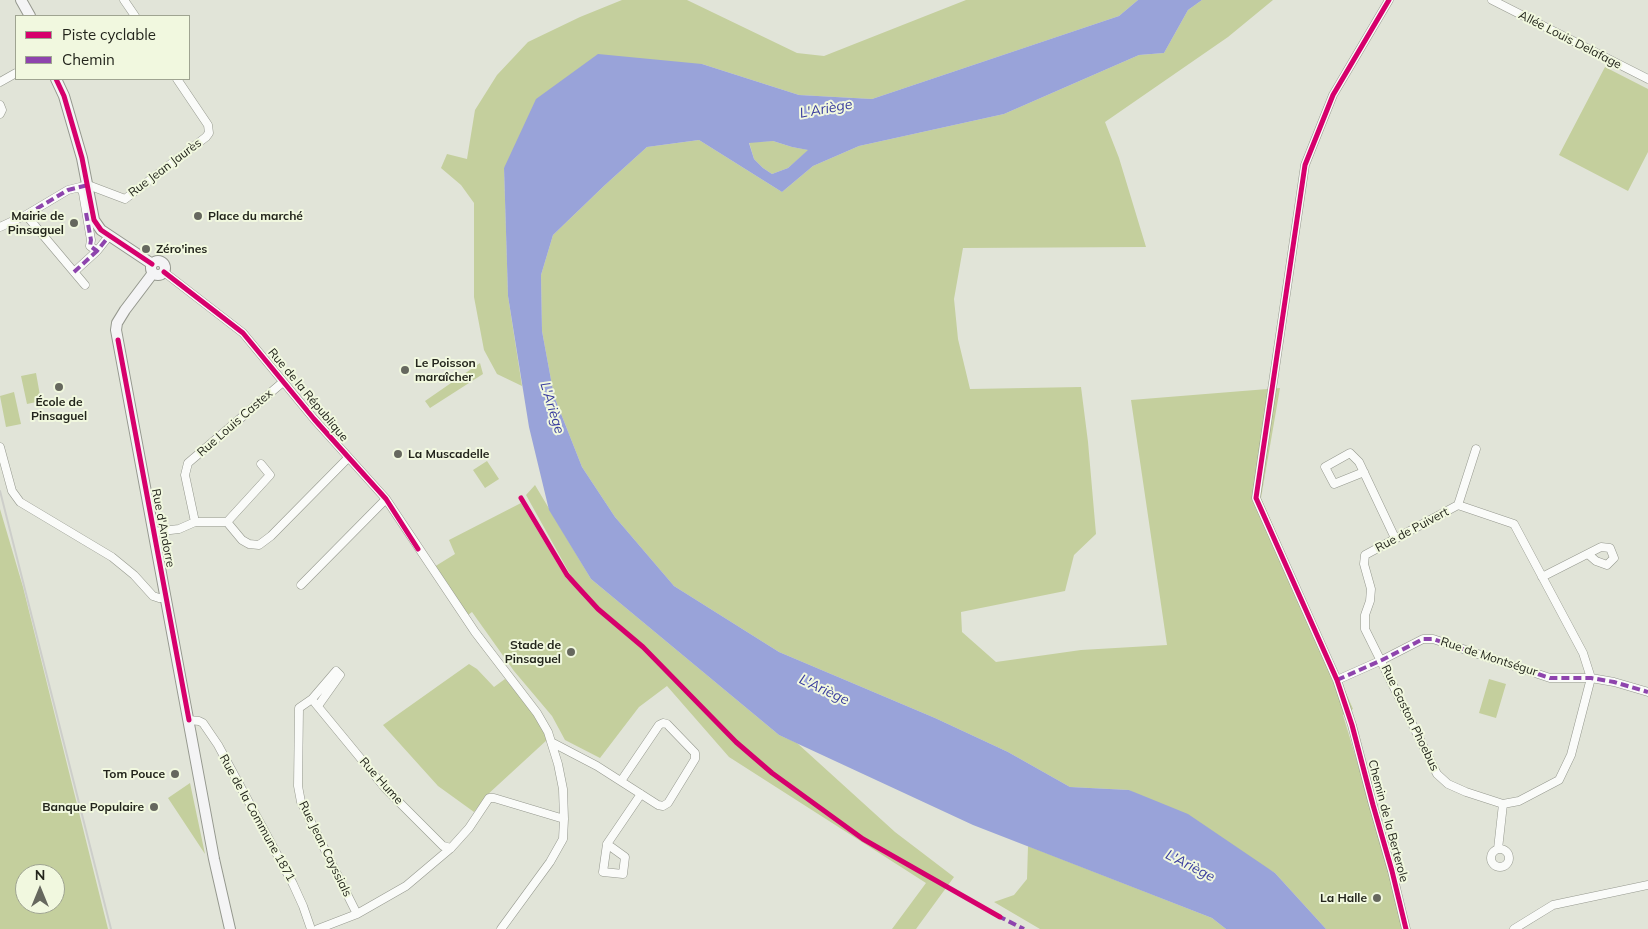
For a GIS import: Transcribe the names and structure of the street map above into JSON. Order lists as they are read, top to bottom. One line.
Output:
{"streets":{"main road":["Rue d'Andorre"],"street":["Allée Louis Delafage","Rue Jean Jaurès","Rue de la République","Rue Louis Castex","Rue de Puivert","Rue de Montségur","Rue Gaston Phoebus","Rue Hume","Rue de la Commune 1871","Chemin de la Berterole","Rue Jean Cayssials"]},"crossings":[["Rue de la République","Rue Louis Castex"],["Rue d'Andorre","Rue de la Commune 1871"],["Rue de Puivert","Rue de Montségur"],["Rue de Puivert","Rue Gaston Phoebus"],["Rue de Montségur","Rue Gaston Phoebus"],["Rue de Montségur","Chemin de la Berterole"],["Rue Hume","Rue Jean Cayssials"]],"water":["L'Ariège"],"places":["Place du marché","Mairie de Pinsaguel","Zéro'ines","Le Poisson maraîcher","École de Pinsaguel","La Muscadelle","Stade de Pinsaguel","Tom Pouce","Banque Populaire","La Halle"],"legend":["Piste cyclable","Chemin"],"north":"top"}
